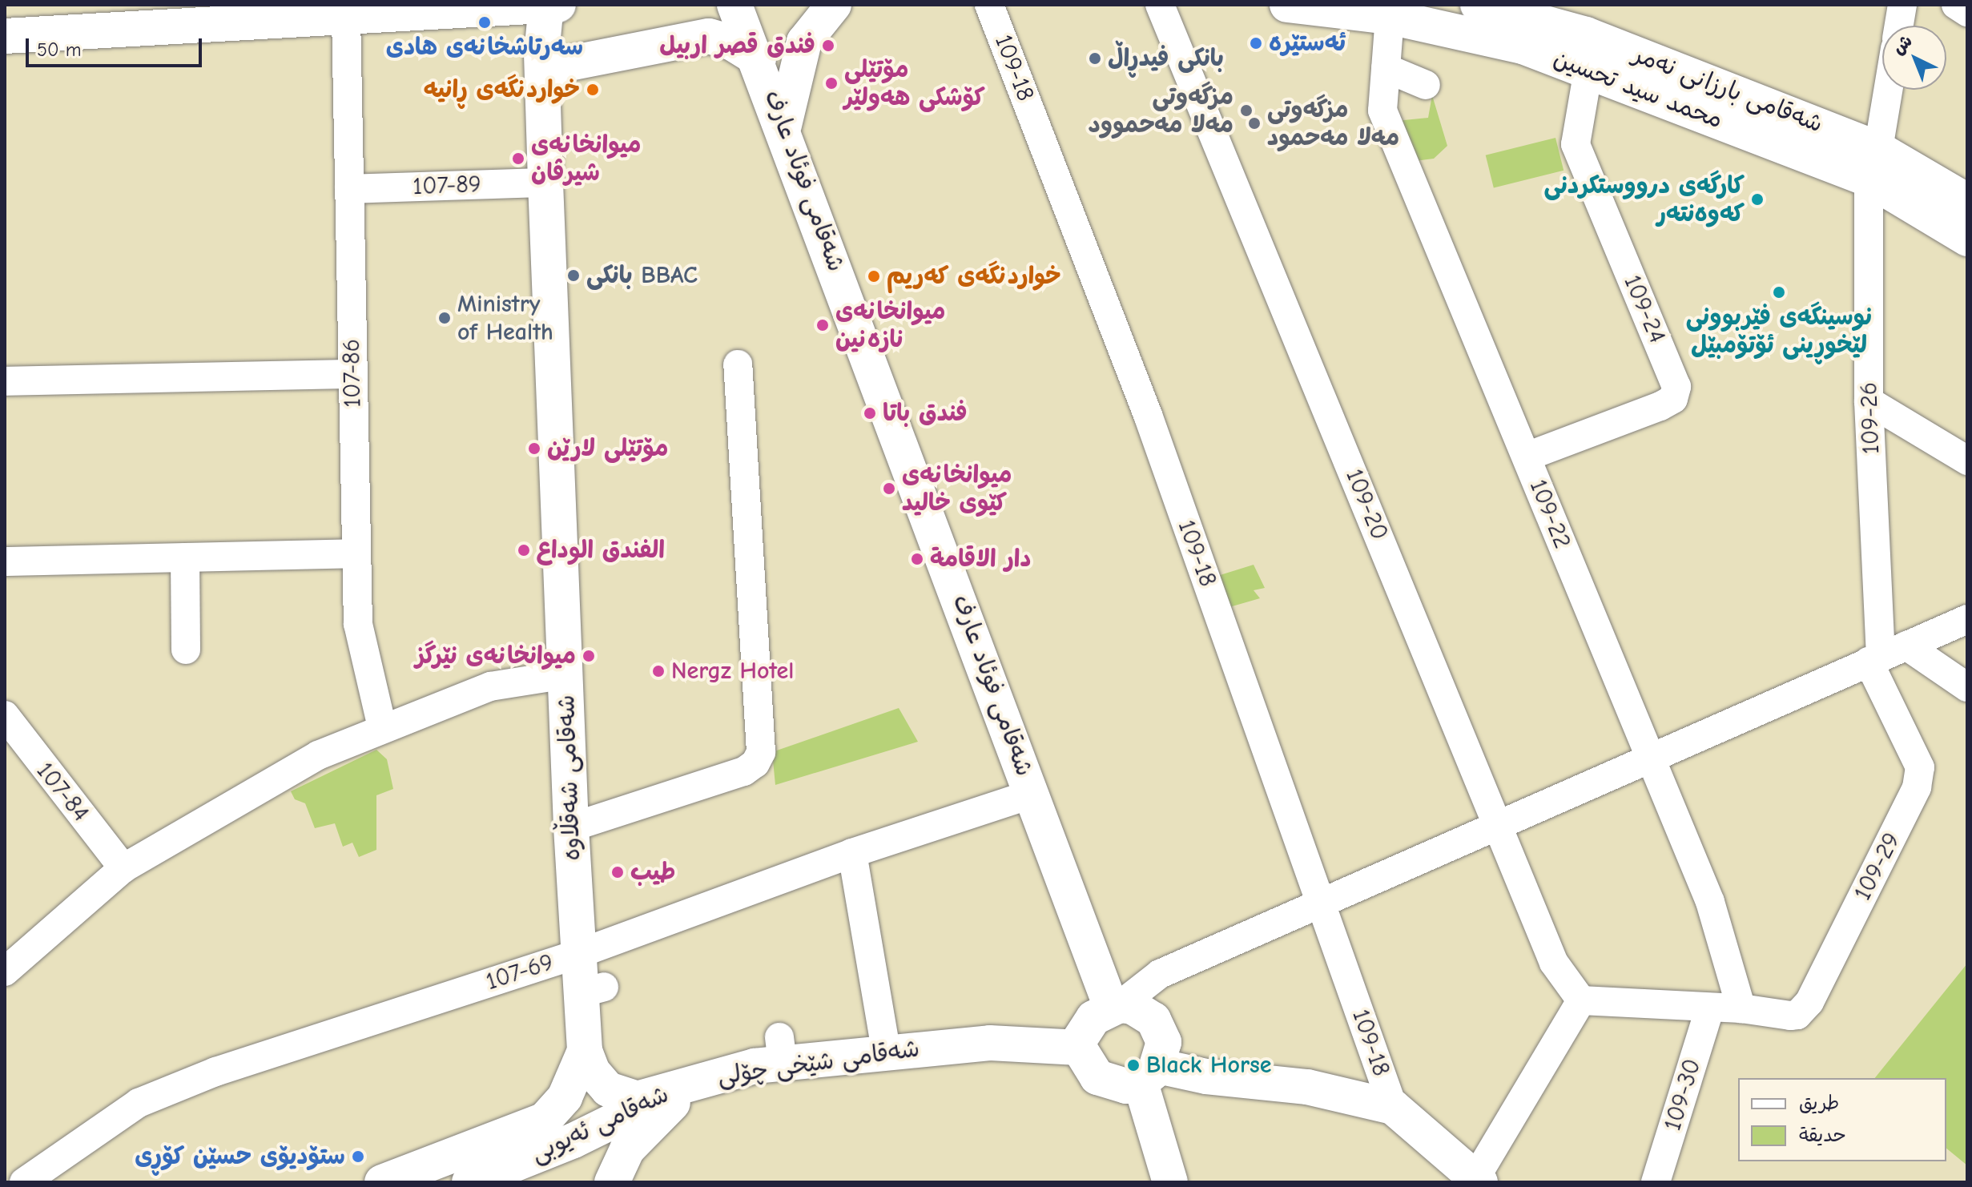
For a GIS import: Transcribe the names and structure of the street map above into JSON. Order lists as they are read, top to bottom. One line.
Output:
{"streets":{"main road":["محمد سید تحسین","شەقامی بارزانی نەمر","شەقامی فوئاد عارف","شەقامی شەقڵاوە","شەقامی شێخی چۆلی","شەقامی ئەیوبی"],"street":["109-18","107-89","109-24","107-86","109-26","109-20","109-22","107-84","109-29","107-69","109-30"]},"crossings":[["محمد سید تحسین","شەقامی بارزانی نەمر"],["محمد سید تحسین","109-24"],["محمد سید تحسین","109-26"],["محمد سید تحسین","109-22"],["شەقامی بارزانی نەمر","109-26"],["شەقامی فوئاد عارف","107-69"],["شەقامی فوئاد عارف","شەقامی شێخی چۆلی"],["107-89","107-86"],["107-89","شەقامی شەقڵاوە"],["109-24","109-22"],["109-26","109-29"],["109-20","109-29"],["109-22","109-29"],["شەقامی شەقڵاوە","107-69"],["شەقامی شەقڵاوە","شەقامی شێخی چۆلی"],["شەقامی شەقڵاوە","شەقامی ئەیوبی"],["109-29","109-30"],["شەقامی شێخی چۆلی","شەقامی ئەیوبی"]],"places":["سەرتاشخانەی ھادی","ئەستێرە","فندق قصر اربيل","بانکی فیدڕاڵ","مۆتێلی کۆشکی ھەولێر","خواردنگەی ڕانیە","مزگەوتی مەلا مەحموود","مزگەوتی مەلا مەحمود","میوانخانەی شیرڤان","کارگەی درووستکردنی کەوەنتەر","بانکی BBAC","خواردنگەی کەریم","نوسینگەی فێربوونی لێخوڕینی ئۆتۆمبێل","Ministry of Health","میوانخانەی نازەنین","فندق باتا","مۆتێلی لارێن","میوانخانەی کێوی خالید","الفندق الوداع","دار الاقامة","میوانخانەی نێرگز","Nergz Hotel","طيب","Black Horse","ستۆدیۆی حسێن کۆڕی"],"legend":["طريق","حديقة"],"scale_bar":"50 m","north":"top left"}
